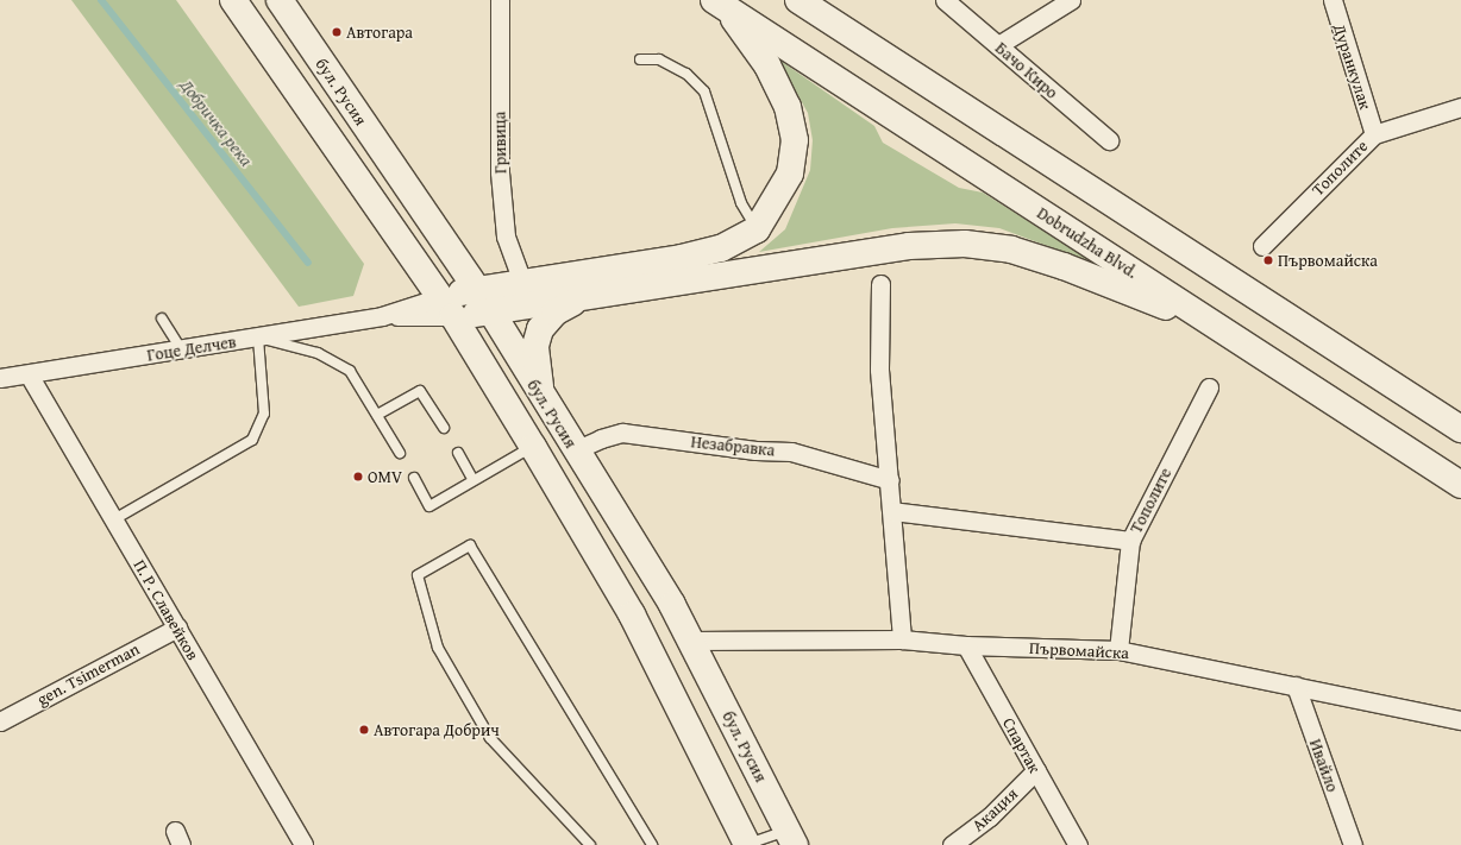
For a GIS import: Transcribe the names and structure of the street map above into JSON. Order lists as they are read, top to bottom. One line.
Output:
{"streets":{"main road":["бул. Русия","Dobrudzha Blvd."],"street":["Дуранкулак","Бачо Киро","Гривица","Тополите","Гоце Делчев","Незабравка","П. Р. Славейков","Първомайска","gen. Tsimerman","Спартак","Ивайло","Акация"]},"crossings":[["Дуранкулак","Тополите"],["бул. Русия","Гоце Делчев"],["бул. Русия","Незабравка"],["бул. Русия","Първомайска"],["Тополите","Първомайска"],["Гоце Делчев","П. Р. Славейков"],["П. Р. Славейков","gen. Tsimerman"],["Първомайска","Спартак"],["Първомайска","Ивайло"],["Спартак","Акация"]],"water":["Добричка река"],"places":["Aвтогара","Първомайска","OMV","Автогара Добрич"]}
